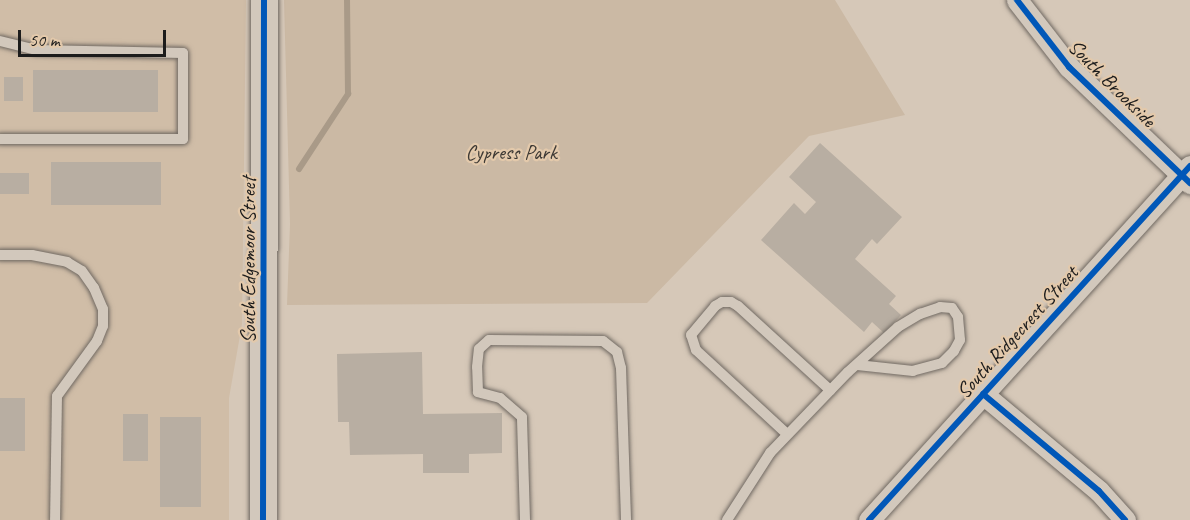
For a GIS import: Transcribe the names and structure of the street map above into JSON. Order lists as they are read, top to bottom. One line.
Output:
{"streets":{"street":["South Brookside","South Edgemoor Street","South Ridgecrest Street"]},"crossings":[["South Brookside","South Ridgecrest Street"]],"parks":["Cypress Park"],"scale_bar":"50 m"}
